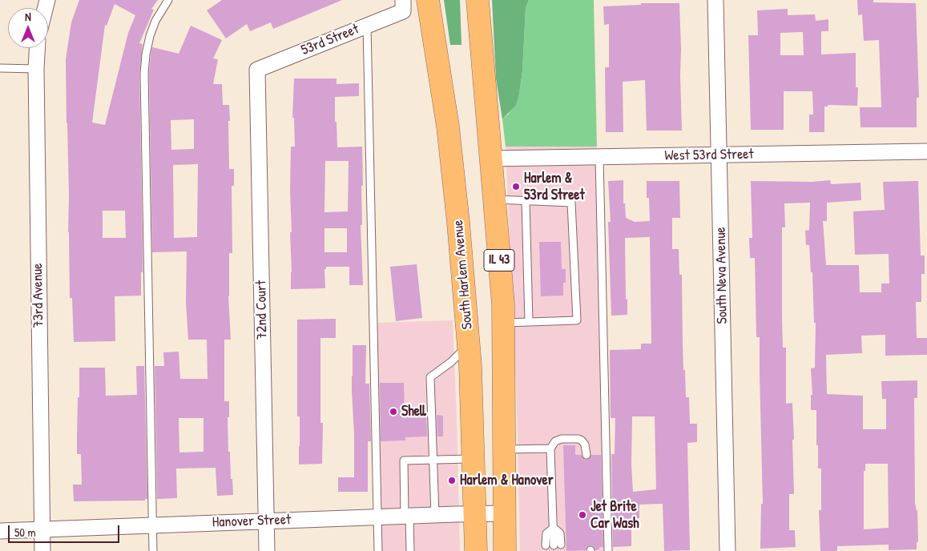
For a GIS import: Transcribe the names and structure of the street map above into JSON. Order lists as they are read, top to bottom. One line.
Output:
{"streets":{"main road":["IL 43","South Harlem Avenue"],"street":["53rd Street","West 53rd Street","South Neva Avenue","73rd Avenue","72nd Court","Hanover Street"]},"crossings":[["53rd Street","72nd Court"],["West 53rd Street","IL 43"],["West 53rd Street","South Neva Avenue"],["IL 43","Hanover Street"],["South Harlem Avenue","Hanover Street"],["73rd Avenue","Hanover Street"],["72nd Court","Hanover Street"]],"places":["Harlem & 53rd Street","Shell","Harlem & Hanover","Jet Brite Car Wash"],"scale_bar":"50 m","north":"top"}
